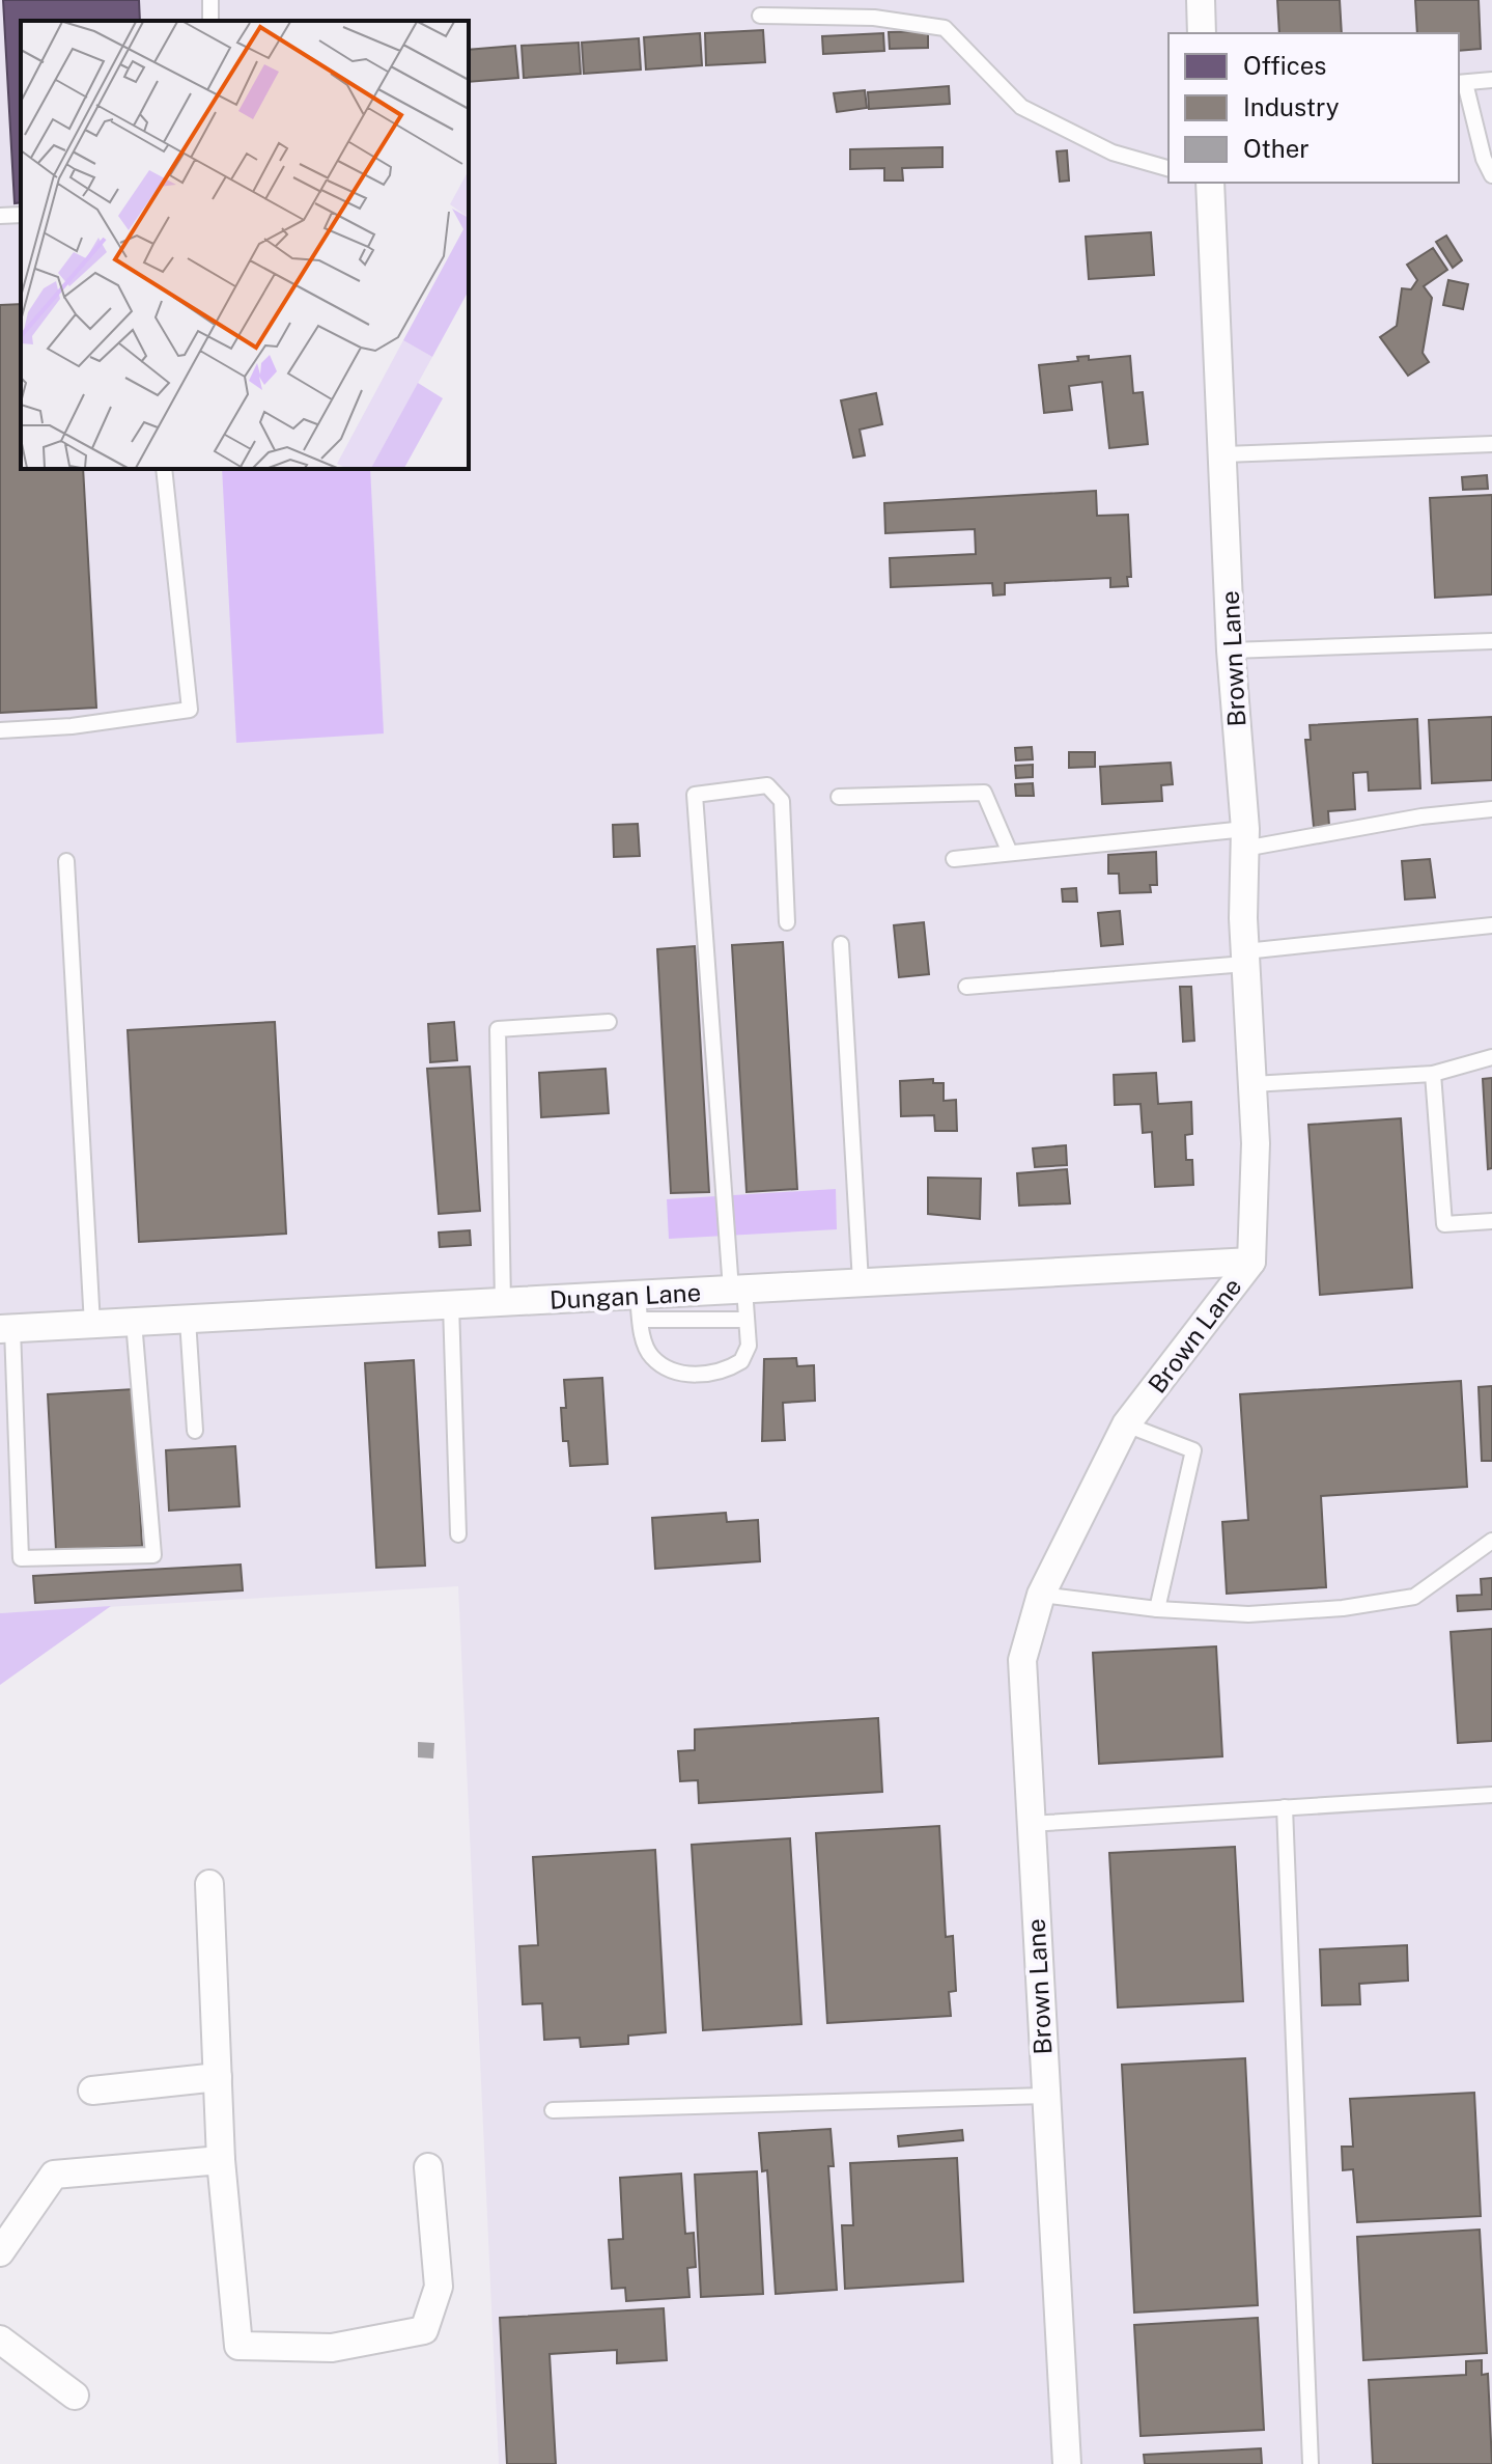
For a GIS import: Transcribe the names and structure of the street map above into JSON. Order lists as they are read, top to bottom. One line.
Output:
{"streets":{"street":["Brown Lane","Dungan Lane"]},"crossings":[["Brown Lane","Dungan Lane"]],"legend":["Offices","Industry","Other"]}
